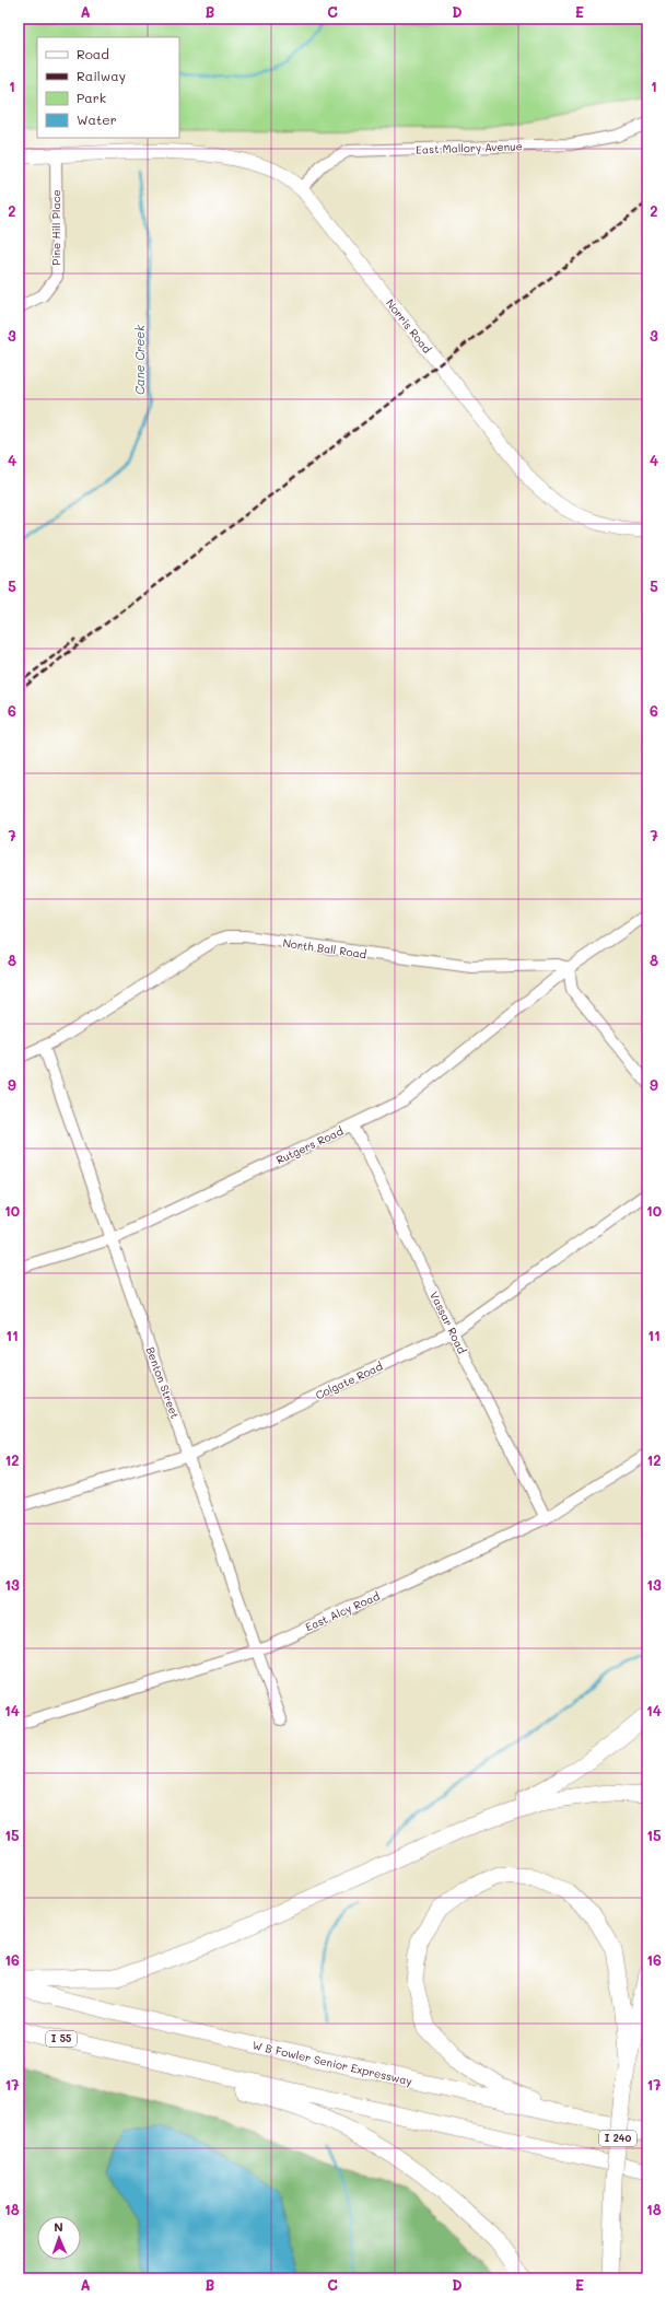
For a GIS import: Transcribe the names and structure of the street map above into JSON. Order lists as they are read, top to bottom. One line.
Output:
{"streets":{"highway":["I 55","W B Fowler Senior Expressway","I 240"],"main road":["Norris Road"],"street":["East Mallory Avenue","Pine Hill Place","North Ball Road","Rutgers Road","Vassar Road","Colgate Road","Benton Street","East Alcy Road"]},"crossings":[["East Mallory Avenue","Norris Road"],["Pine Hill Place","Norris Road"],["North Ball Road","Rutgers Road"],["North Ball Road","Benton Street"],["Rutgers Road","Vassar Road"],["Rutgers Road","Benton Street"],["Vassar Road","Colgate Road"],["Vassar Road","East Alcy Road"],["Colgate Road","Benton Street"],["Benton Street","East Alcy Road"]],"water":["Cane Creek"],"legend":["Road","Railway","Park","Water"],"north":"top","grid":{"columns":["A","B","C","D","E"],"rows":["1","2","3","4","5","6","7","8","9","10","11","12","13","14","15","16","17","18"]}}
